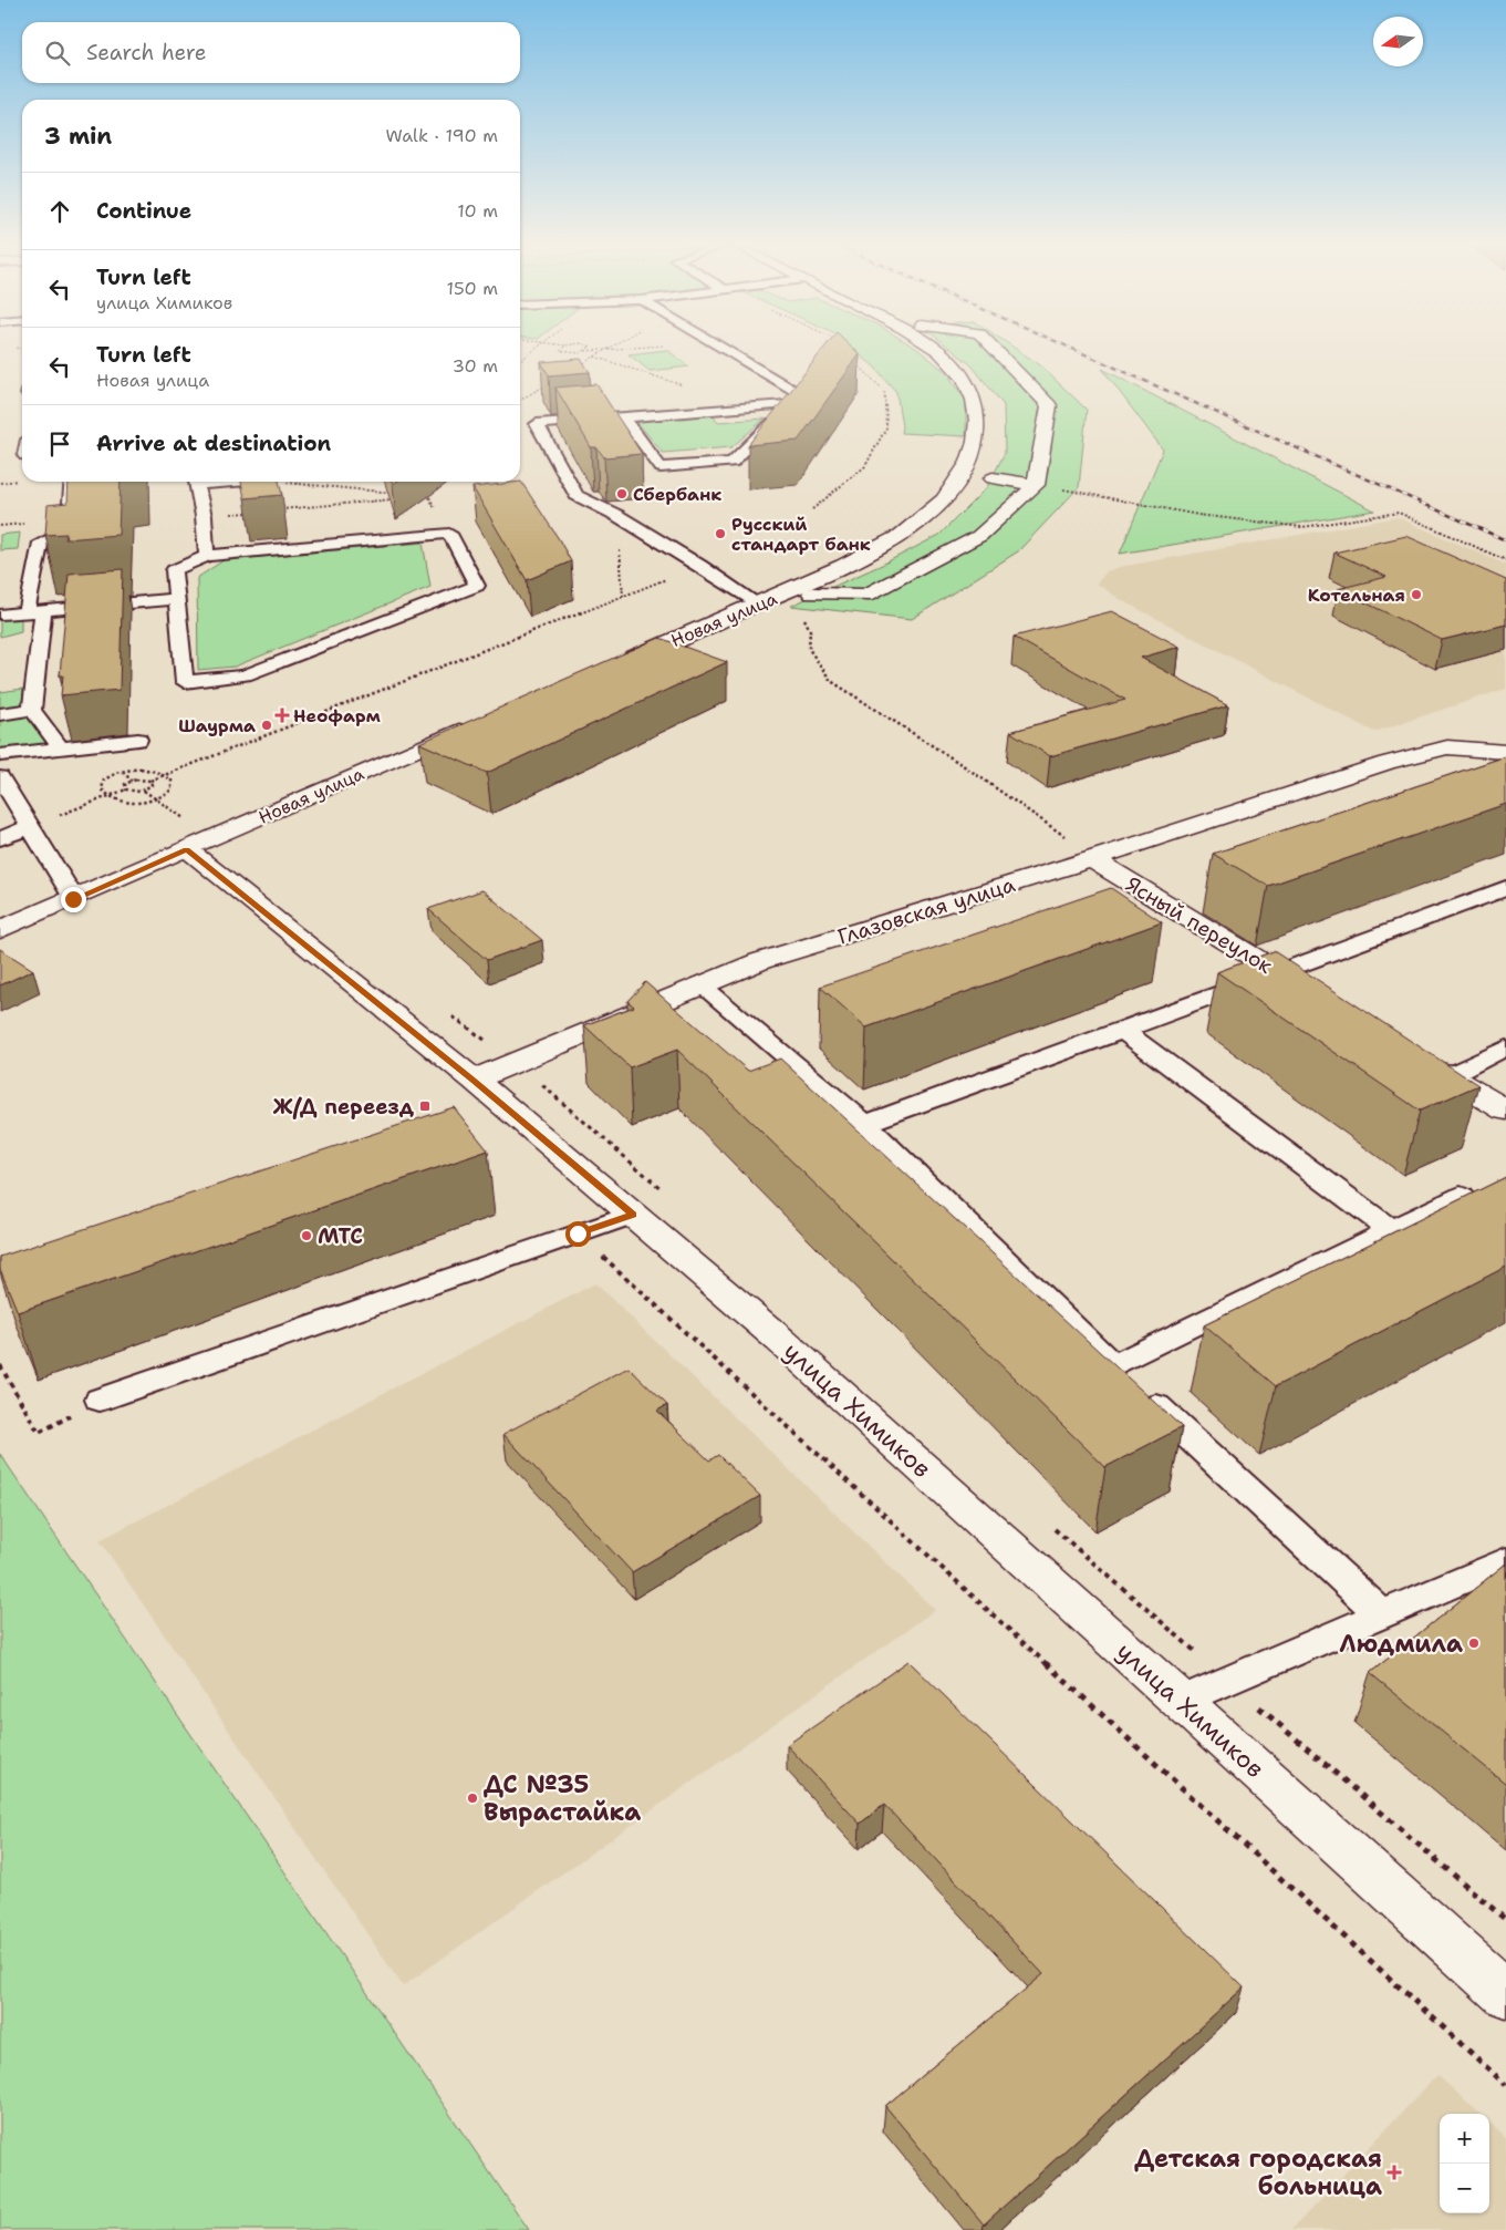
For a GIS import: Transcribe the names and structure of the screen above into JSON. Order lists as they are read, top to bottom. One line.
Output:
{"streets":{"street":["Новая улица","Глазовская улица","Ясный переулок","улица Химиков"]},"crossings":[["Новая улица","улица Химиков"],["Глазовская улица","Ясный переулок"],["Глазовская улица","улица Химиков"]],"places":{"other":["Сбербанк","Русский стандарт банк","Котельная","Шаурма","МТС","Людмила","ДС №35 Вырастайка"],"health":["Неофарм","Детская городская больница"],"transit":["Ж/Д переезд"]},"north":"left","page":{"search":"Search here","heading":["3 min","Walk · 190 m"],"list":[["Continue","10 m"],["Turn left","улица Химиков","150 m"],["Turn left","Новая улица","30 m"],"Arrive at destination"],"map_buttons":["+","−"]}}
